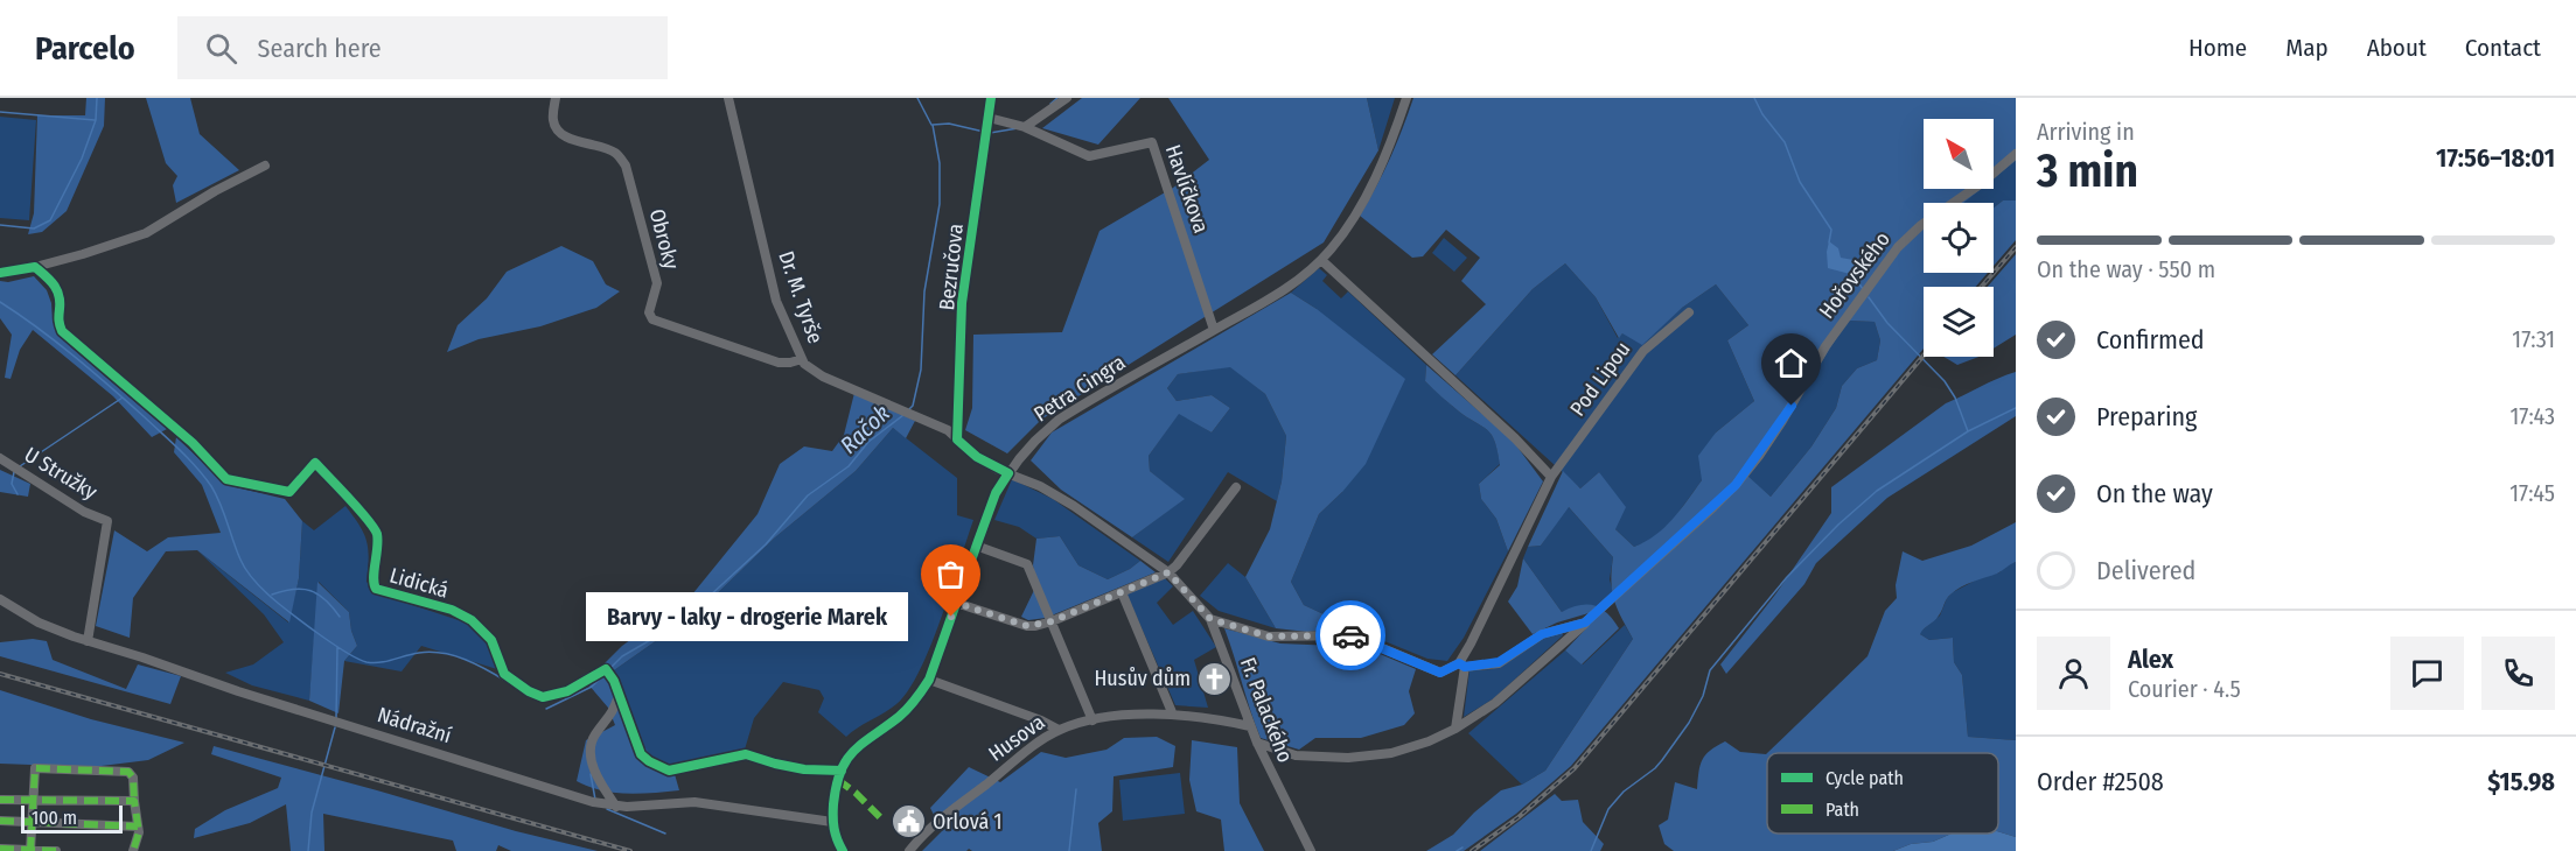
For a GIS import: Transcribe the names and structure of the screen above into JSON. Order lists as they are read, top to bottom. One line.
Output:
{"streets":{"street":["Havlíčkova","Obroky","Bezručova","Hořovského","Dr. M. Tyrše","Pod Lipou","Petra Cingra","U Stružky","Lidická","Fr. Palackého","Nádražní","Husova"]},"crossings":[["Havlíčkova","Bezručova"],["Havlíčkova","Petra Cingra"],["Obroky","Dr. M. Tyrše"],["Bezručova","Dr. M. Tyrše"],["Hořovského","Pod Lipou"],["Hořovského","Fr. Palackého"],["Dr. M. Tyrše","Petra Cingra"],["Dr. M. Tyrše","Fr. Palackého"],["Petra Cingra","Lidická"],["Petra Cingra","Fr. Palackého"],["Petra Cingra","Nádražní"],["U Stružky","Nádražní"],["Fr. Palackého","Husova"]],"water":["Račok"],"places":{"other":["Barvy - laky - drogerie Marek"],"church":["Husův dům"],"public building":["Orlová 1"]},"legend":["Cycle path","Path"],"scale_bar":"100 m","north":"top left","page":{"header":"Parcelo","search":"Search here","nav":["Home","Map","About","Contact"],"heading":["3 min","Arriving in","17:56–18:01"],"panel":["Alex","Courier · 4.5","Order #2508","$15.98"],"bar":"On the way · 550 m","list":[["Confirmed","17:31"],["Preparing","17:43"],["On the way","17:45"],"Delivered"],"bubble":"Barvy - laky - drogerie Marek","scale":"100 m"}}
